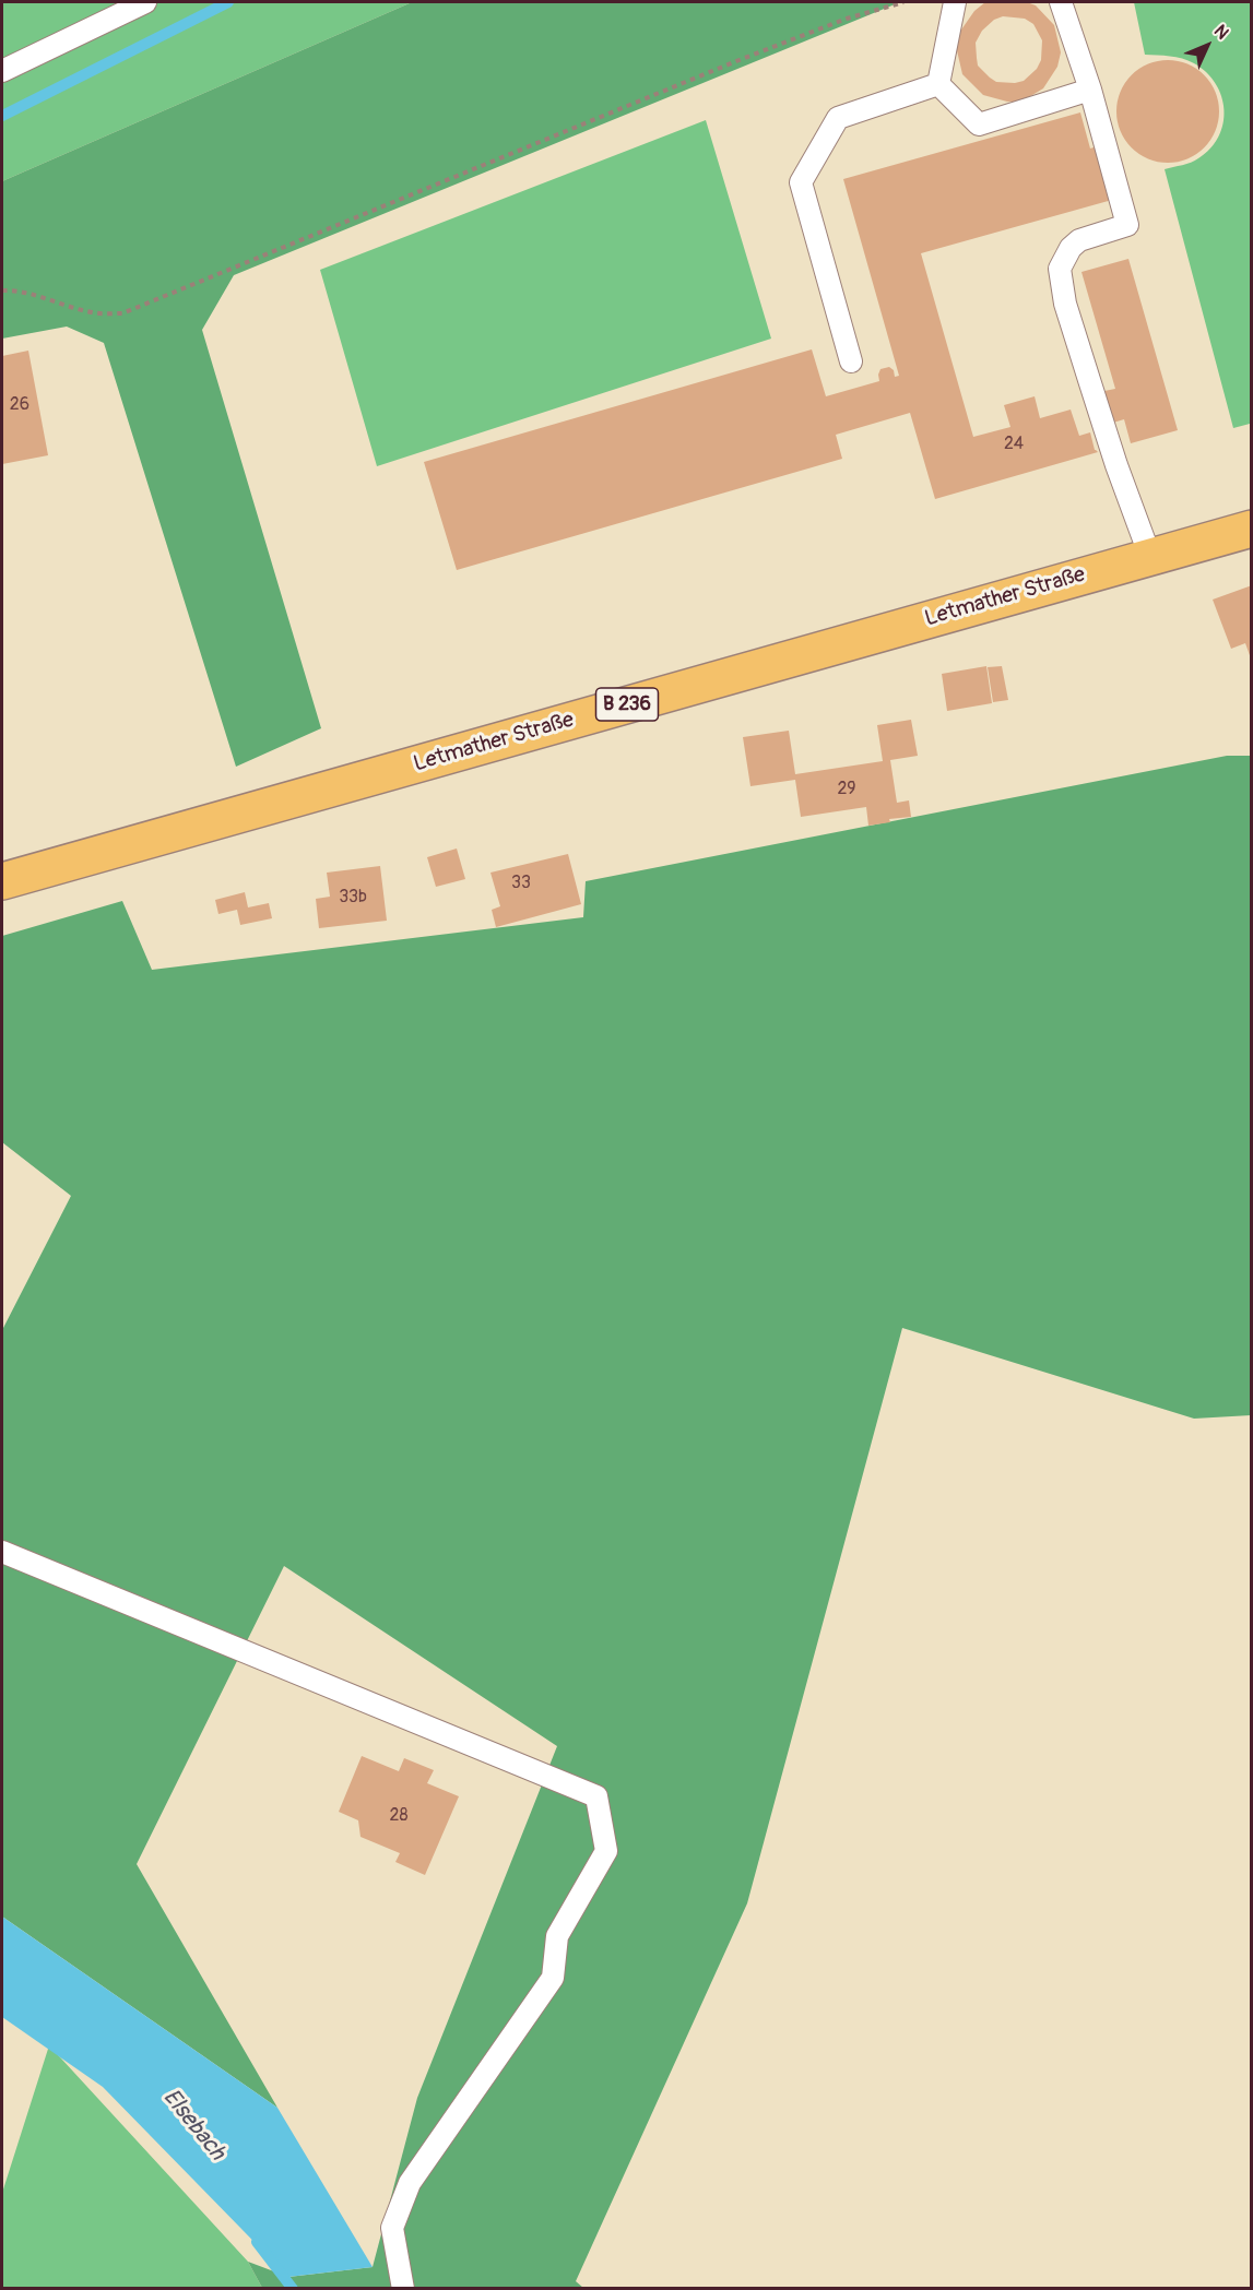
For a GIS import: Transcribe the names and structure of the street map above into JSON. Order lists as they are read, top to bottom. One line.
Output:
{"streets":{"main road":["Letmather Straße","B 236"]},"water":["Elsebach"],"house_numbers":["26","24","29","33","33b","28"],"north":"top right"}
